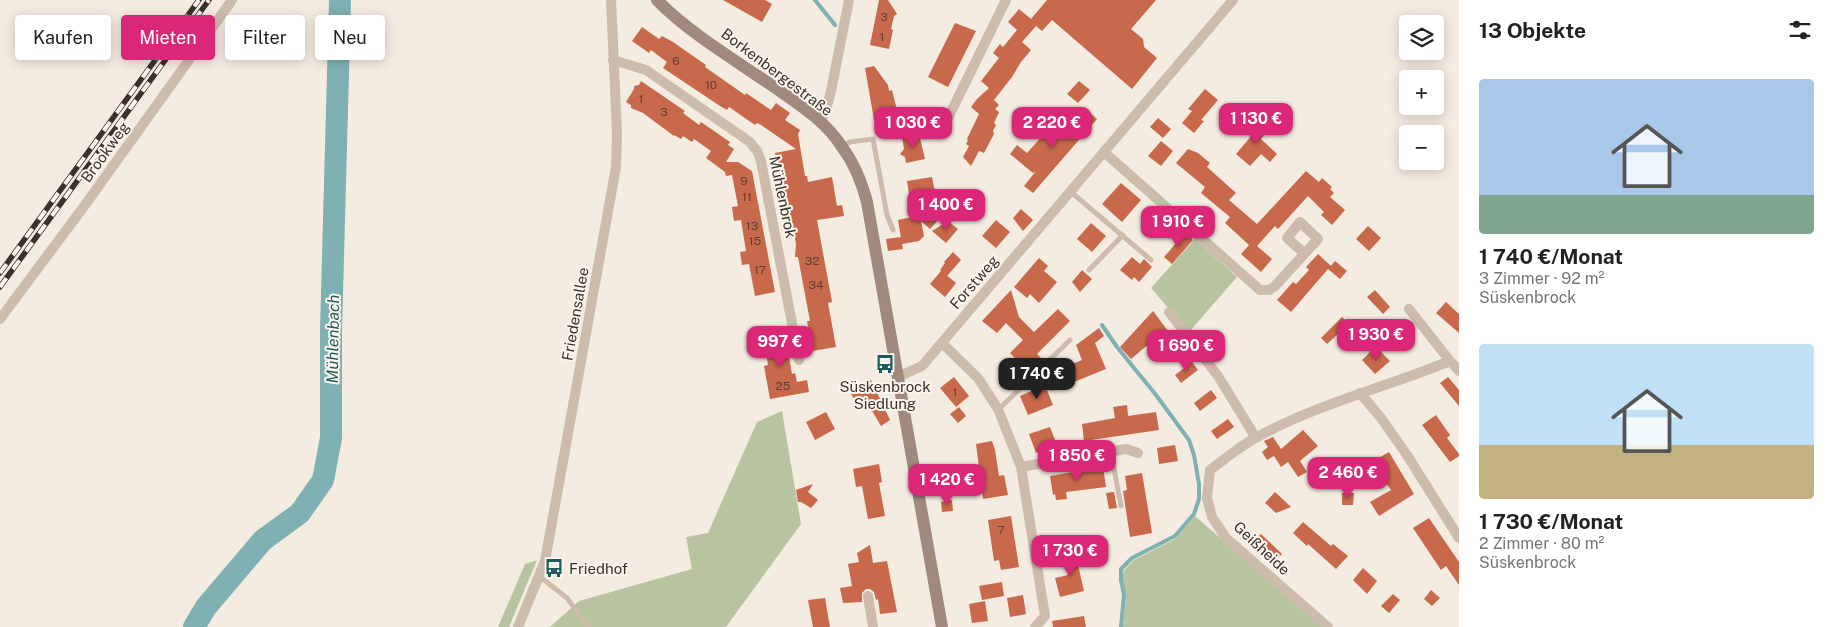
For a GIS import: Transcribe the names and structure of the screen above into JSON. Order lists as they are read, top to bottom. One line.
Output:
{"streets":{"street":["Borkenbergestraße","Brookweg","Mühlenbrok","Forstweg","Friedensallee","Geißheide"]},"crossings":[["Borkenbergestraße","Forstweg"],["Mühlenbrok","Friedensallee"]],"water":["Mühlenbach"],"places":{"bus stop":["Süskenbrock Siedlung","Friedhof"]},"house_numbers":["3","1","6","10","1","3","9","11","13","15","32","17","34","25","1","7"],"page":{"heading":"13 Objekte","map_buttons":["+","−"],"chip":["Kaufen","Mieten","Filter","Neu"],"list":[{"name":"1 740 €/Monat","note":"3 Zimmer · 92 m² · Süskenbrock"},{"name":"1 730 €/Monat","note":"2 Zimmer · 80 m² · Süskenbrock"}],"price":["1 130 €","1 030 €","2 220 €","1 400 €","1 910 €","1 930 €","997 €","1 690 €","1 740 €","1 850 €","2 460 €","1 420 €","1 730 €"]}}
